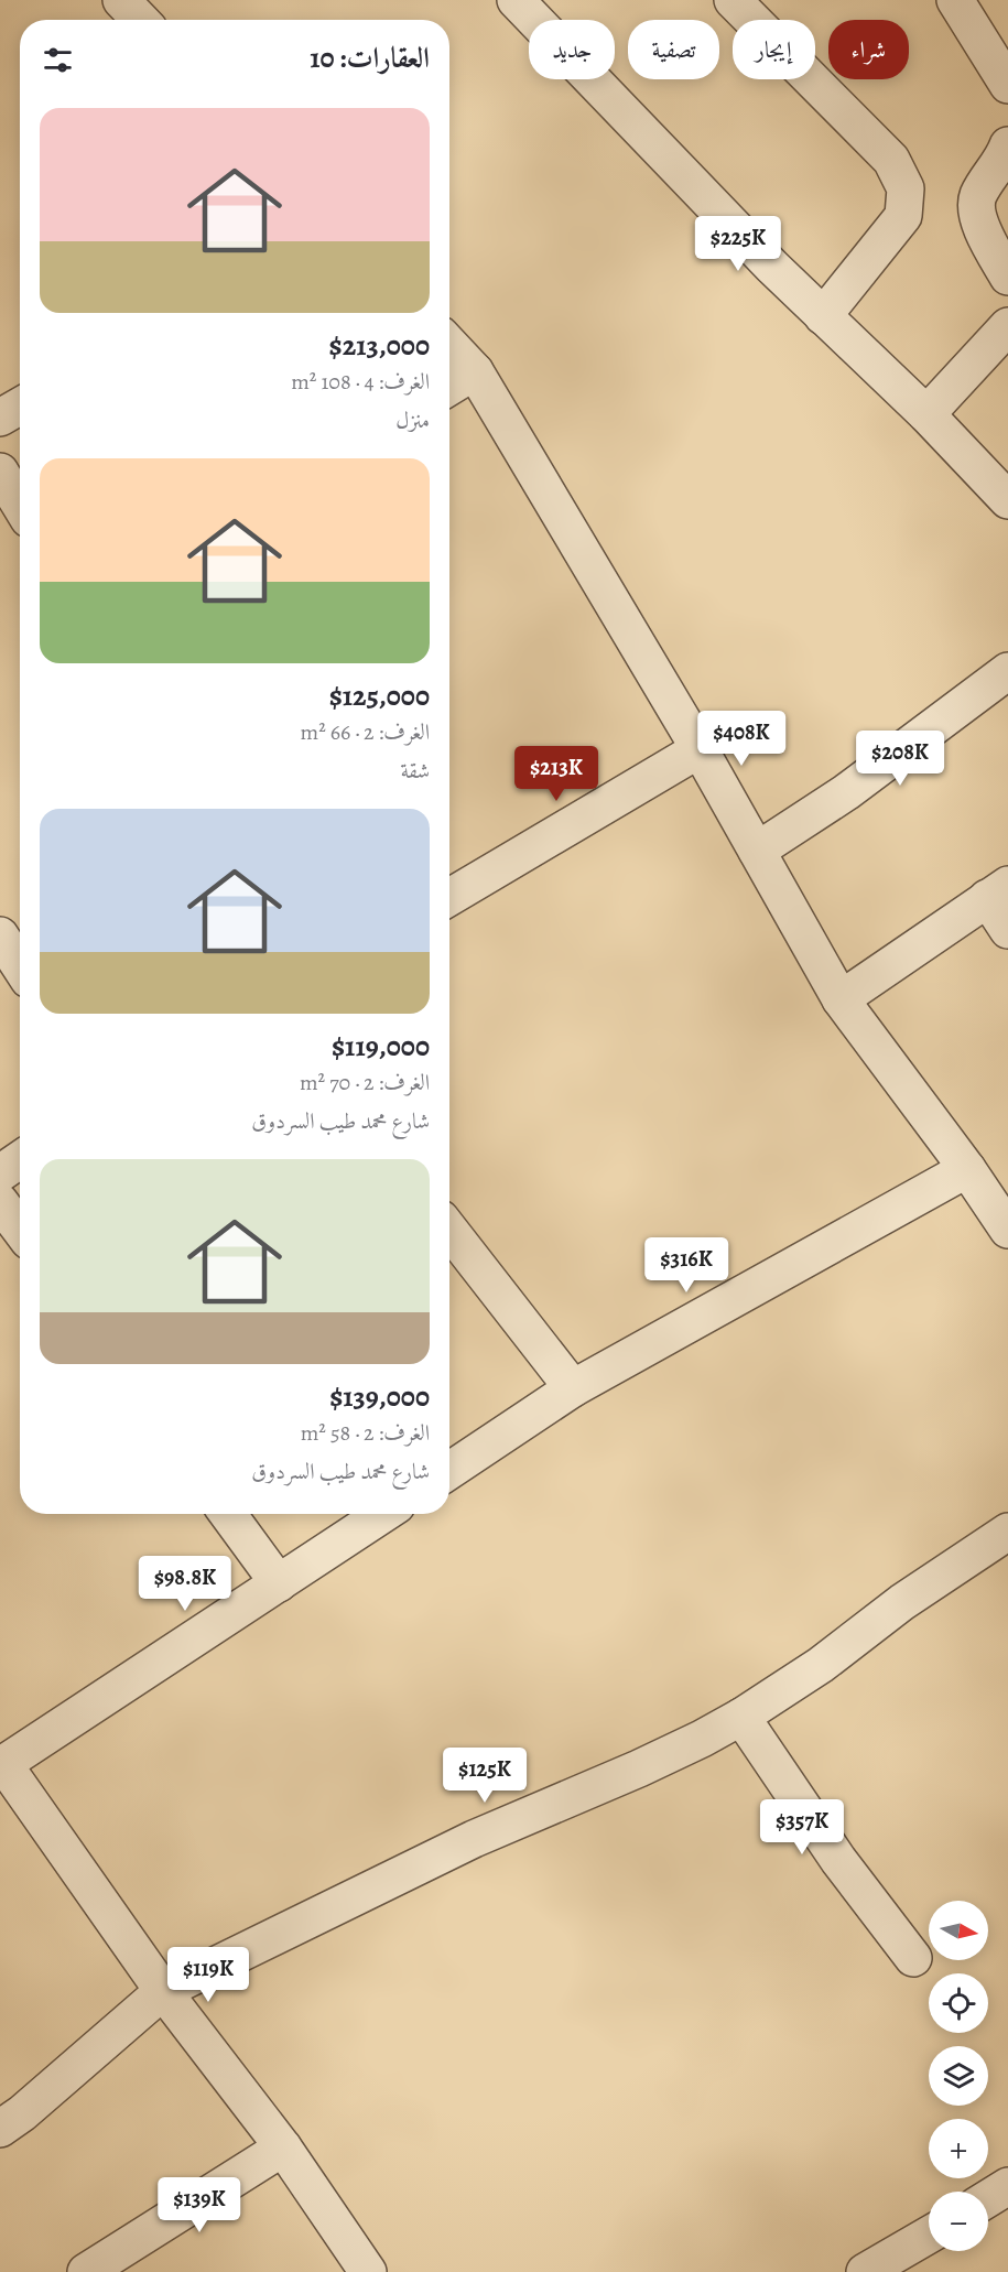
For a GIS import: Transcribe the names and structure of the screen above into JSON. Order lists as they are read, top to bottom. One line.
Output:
{"north":"right","page":{"chip":["شراء","إيجار","تصفية","جديد"],"heading":"العقارات: 10","list":[{"name":"$213,000","note":"الغرف: 4 · 108 m² · منزل"},{"name":"$125,000","note":"الغرف: 2 · 66 m² · شقة"},{"name":"$119,000","note":"الغرف: 2 · 70 m² · شارع محمد طيب السردوق"},{"name":"$139,000","note":"الغرف: 2 · 58 m² · شارع محمد طيب السردوق"}],"price":["$225K","$408K","$208K","$213K","$316K","$98.8K","$125K","$357K","$119K","$139K"],"map_buttons":["+","−"]}}
